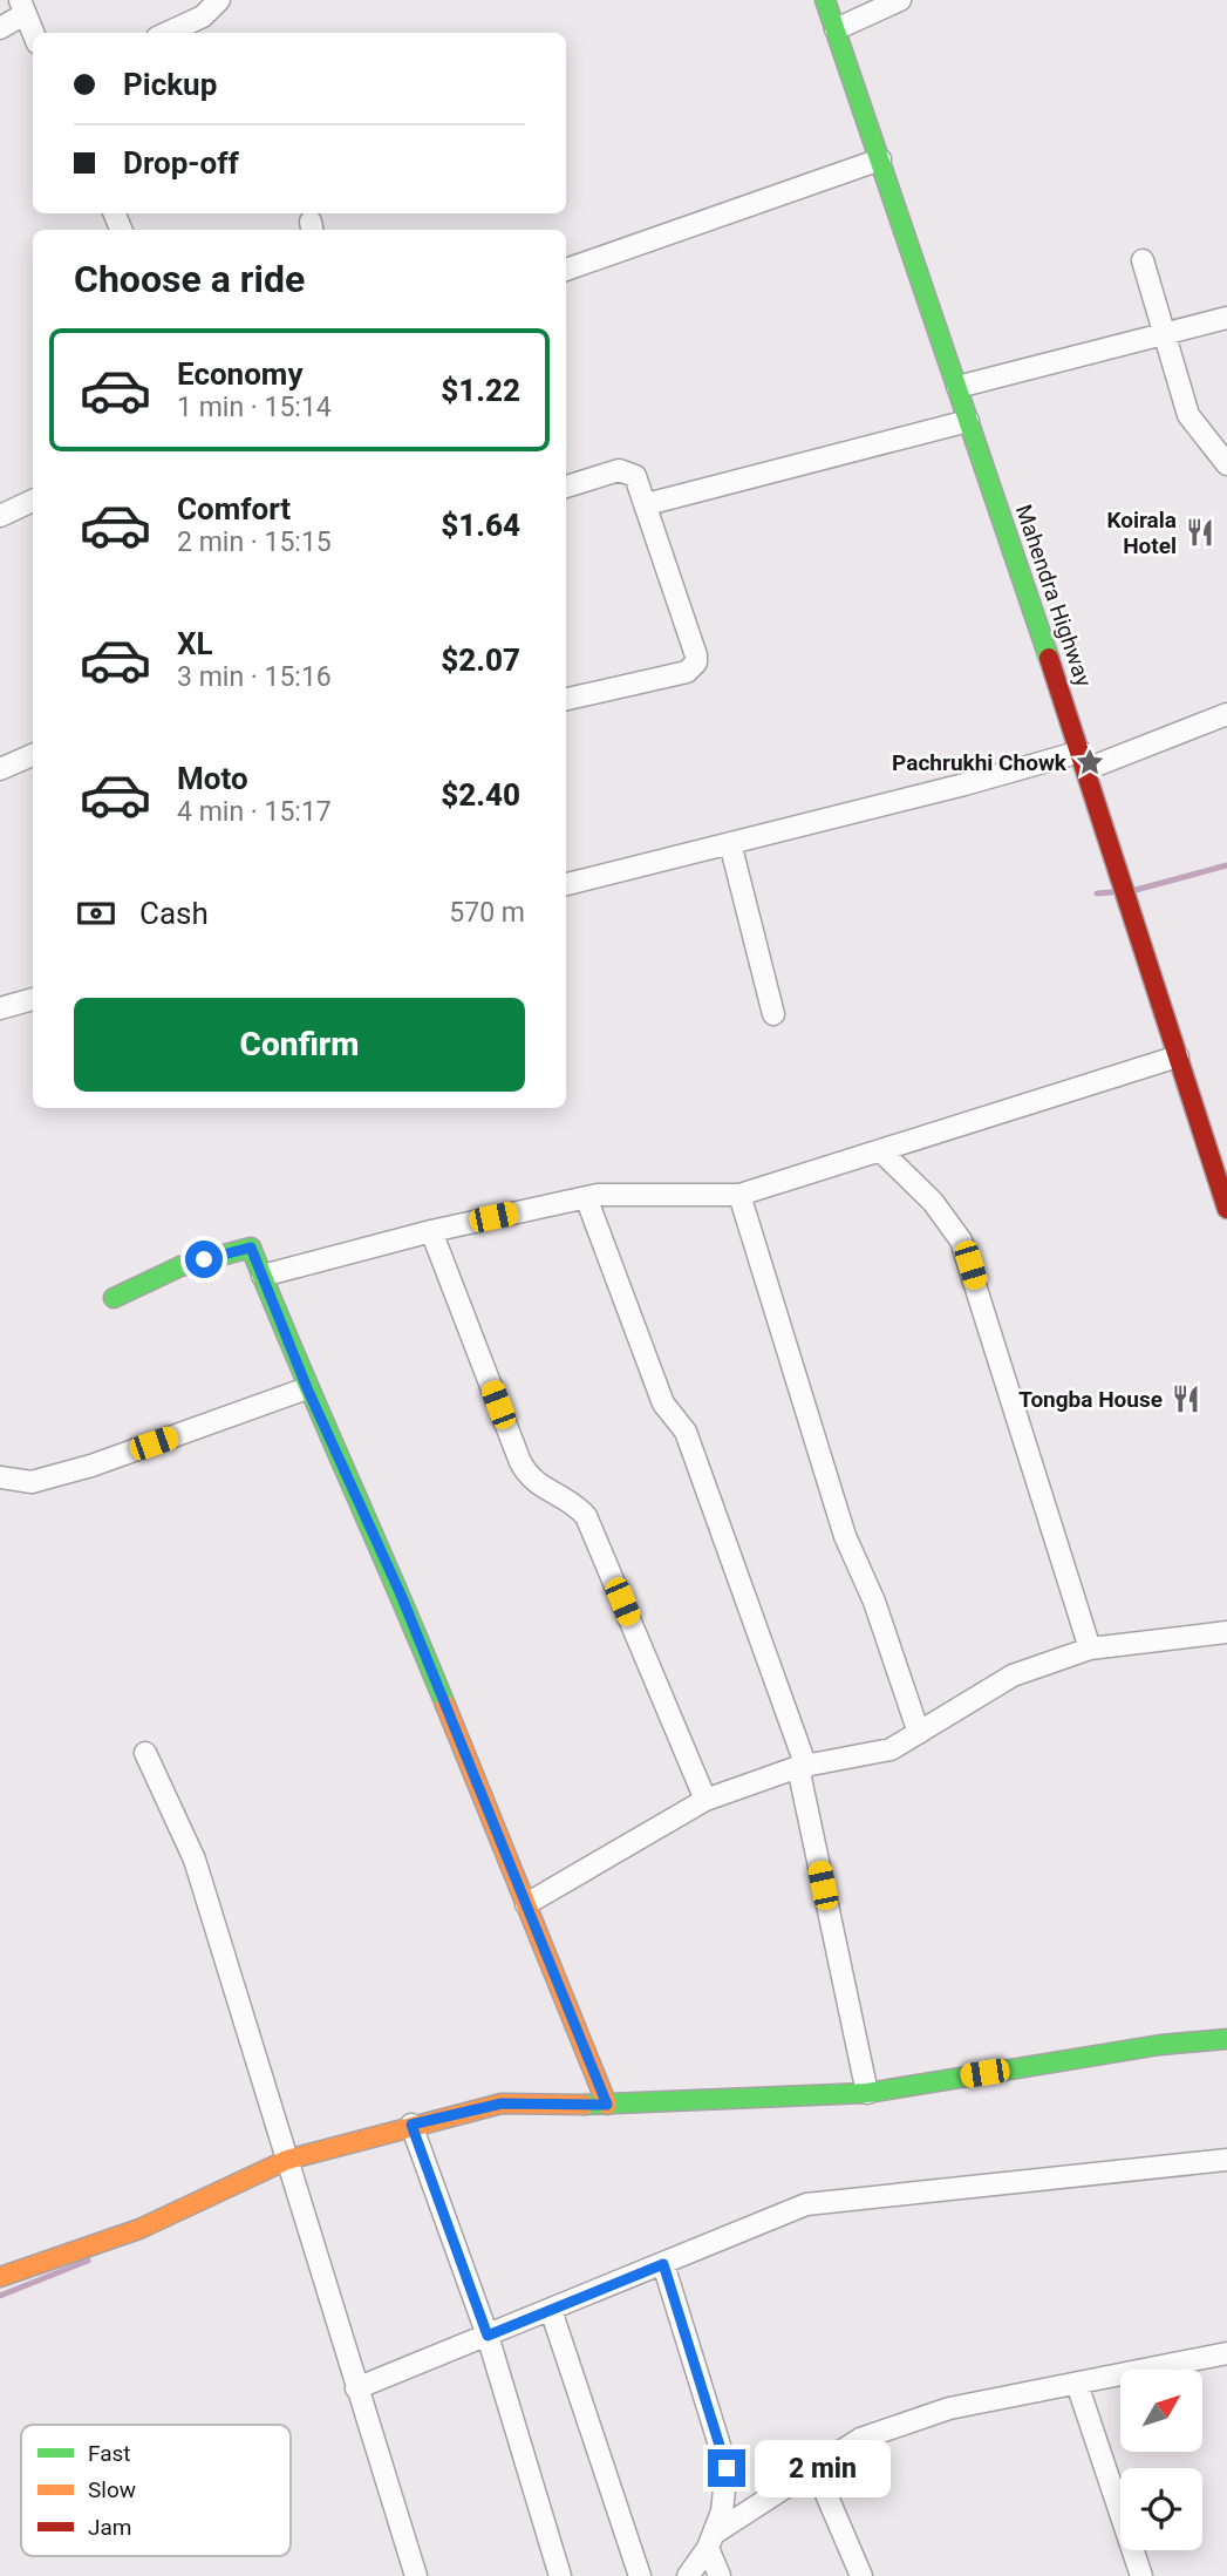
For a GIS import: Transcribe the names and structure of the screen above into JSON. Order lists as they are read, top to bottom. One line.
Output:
{"streets":{"main road":["Mahendra Highway"]},"places":{"restaurant":["Koirala Hotel","Tongba House"],"place":["Pachrukhi Chowk"]},"legend":["Fast","Slow","Jam"],"north":"top right","page":{"banner":["Pickup","Drop-off"],"heading":"Choose a ride","list":[{"name":"Economy","note":"1 min · 15:14","value":"$1.22"},{"name":"Comfort","note":"2 min · 15:15","value":"$1.64"},{"name":"XL","note":"3 min · 15:16","value":"$2.07"},{"name":"Moto","note":"4 min · 15:17","value":"$2.40"}],"pay":["Cash","570 m"],"buttons":"Confirm","bubble":"2 min"}}
